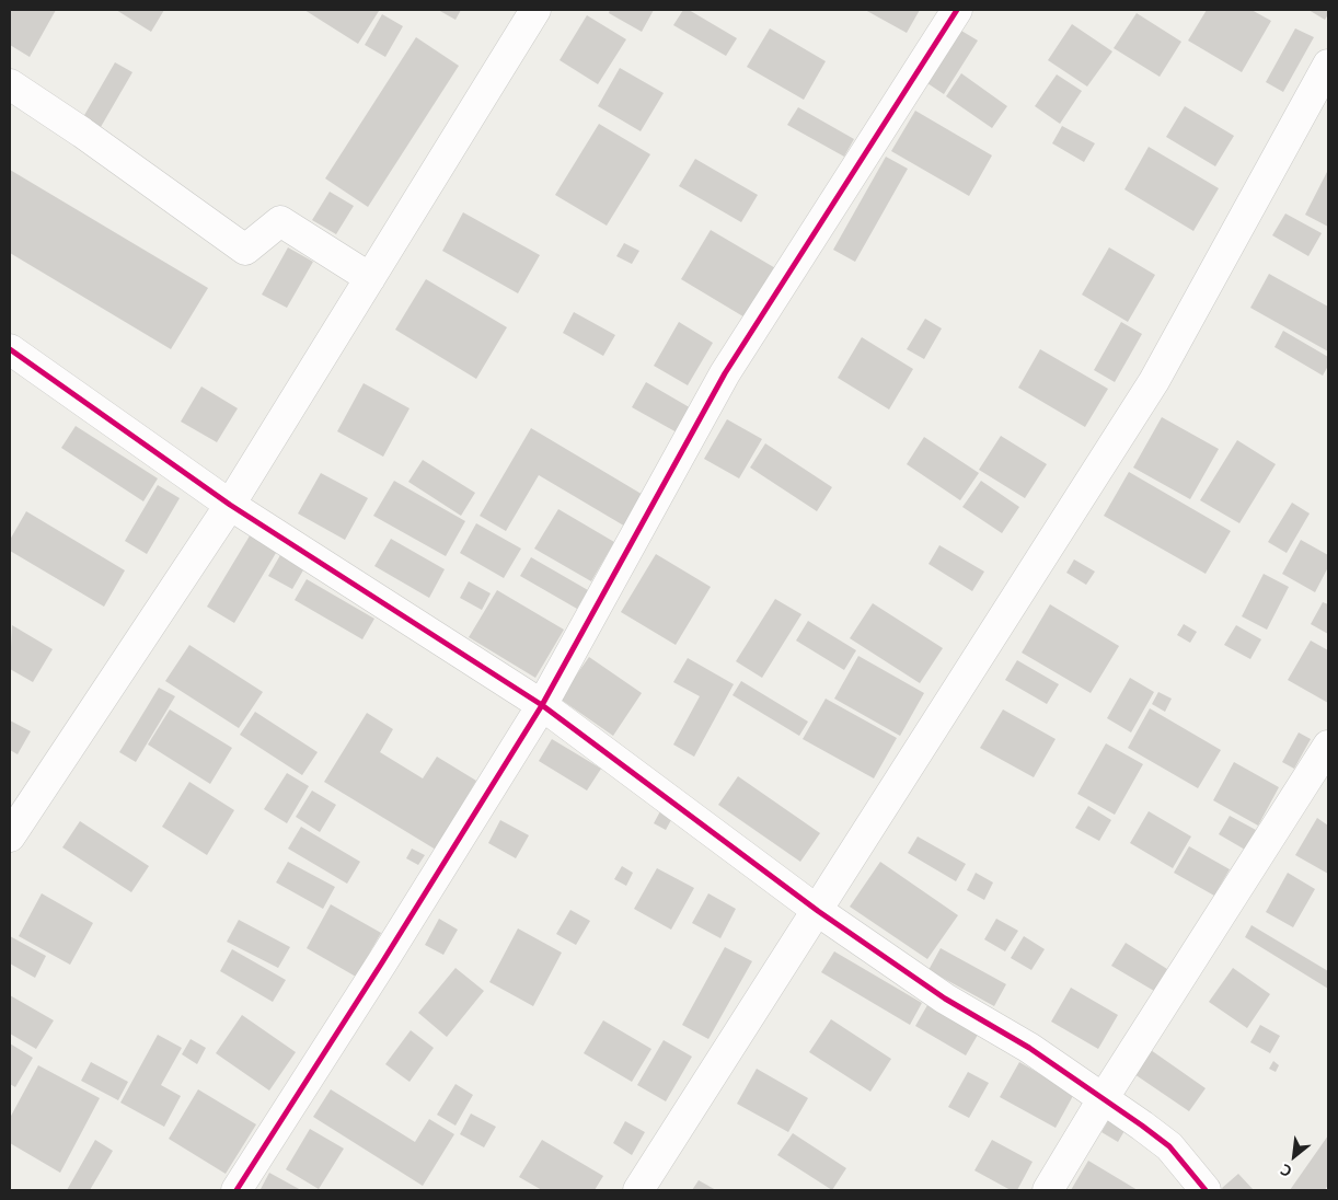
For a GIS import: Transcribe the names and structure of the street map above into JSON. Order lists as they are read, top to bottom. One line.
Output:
{"north":"bottom left"}
